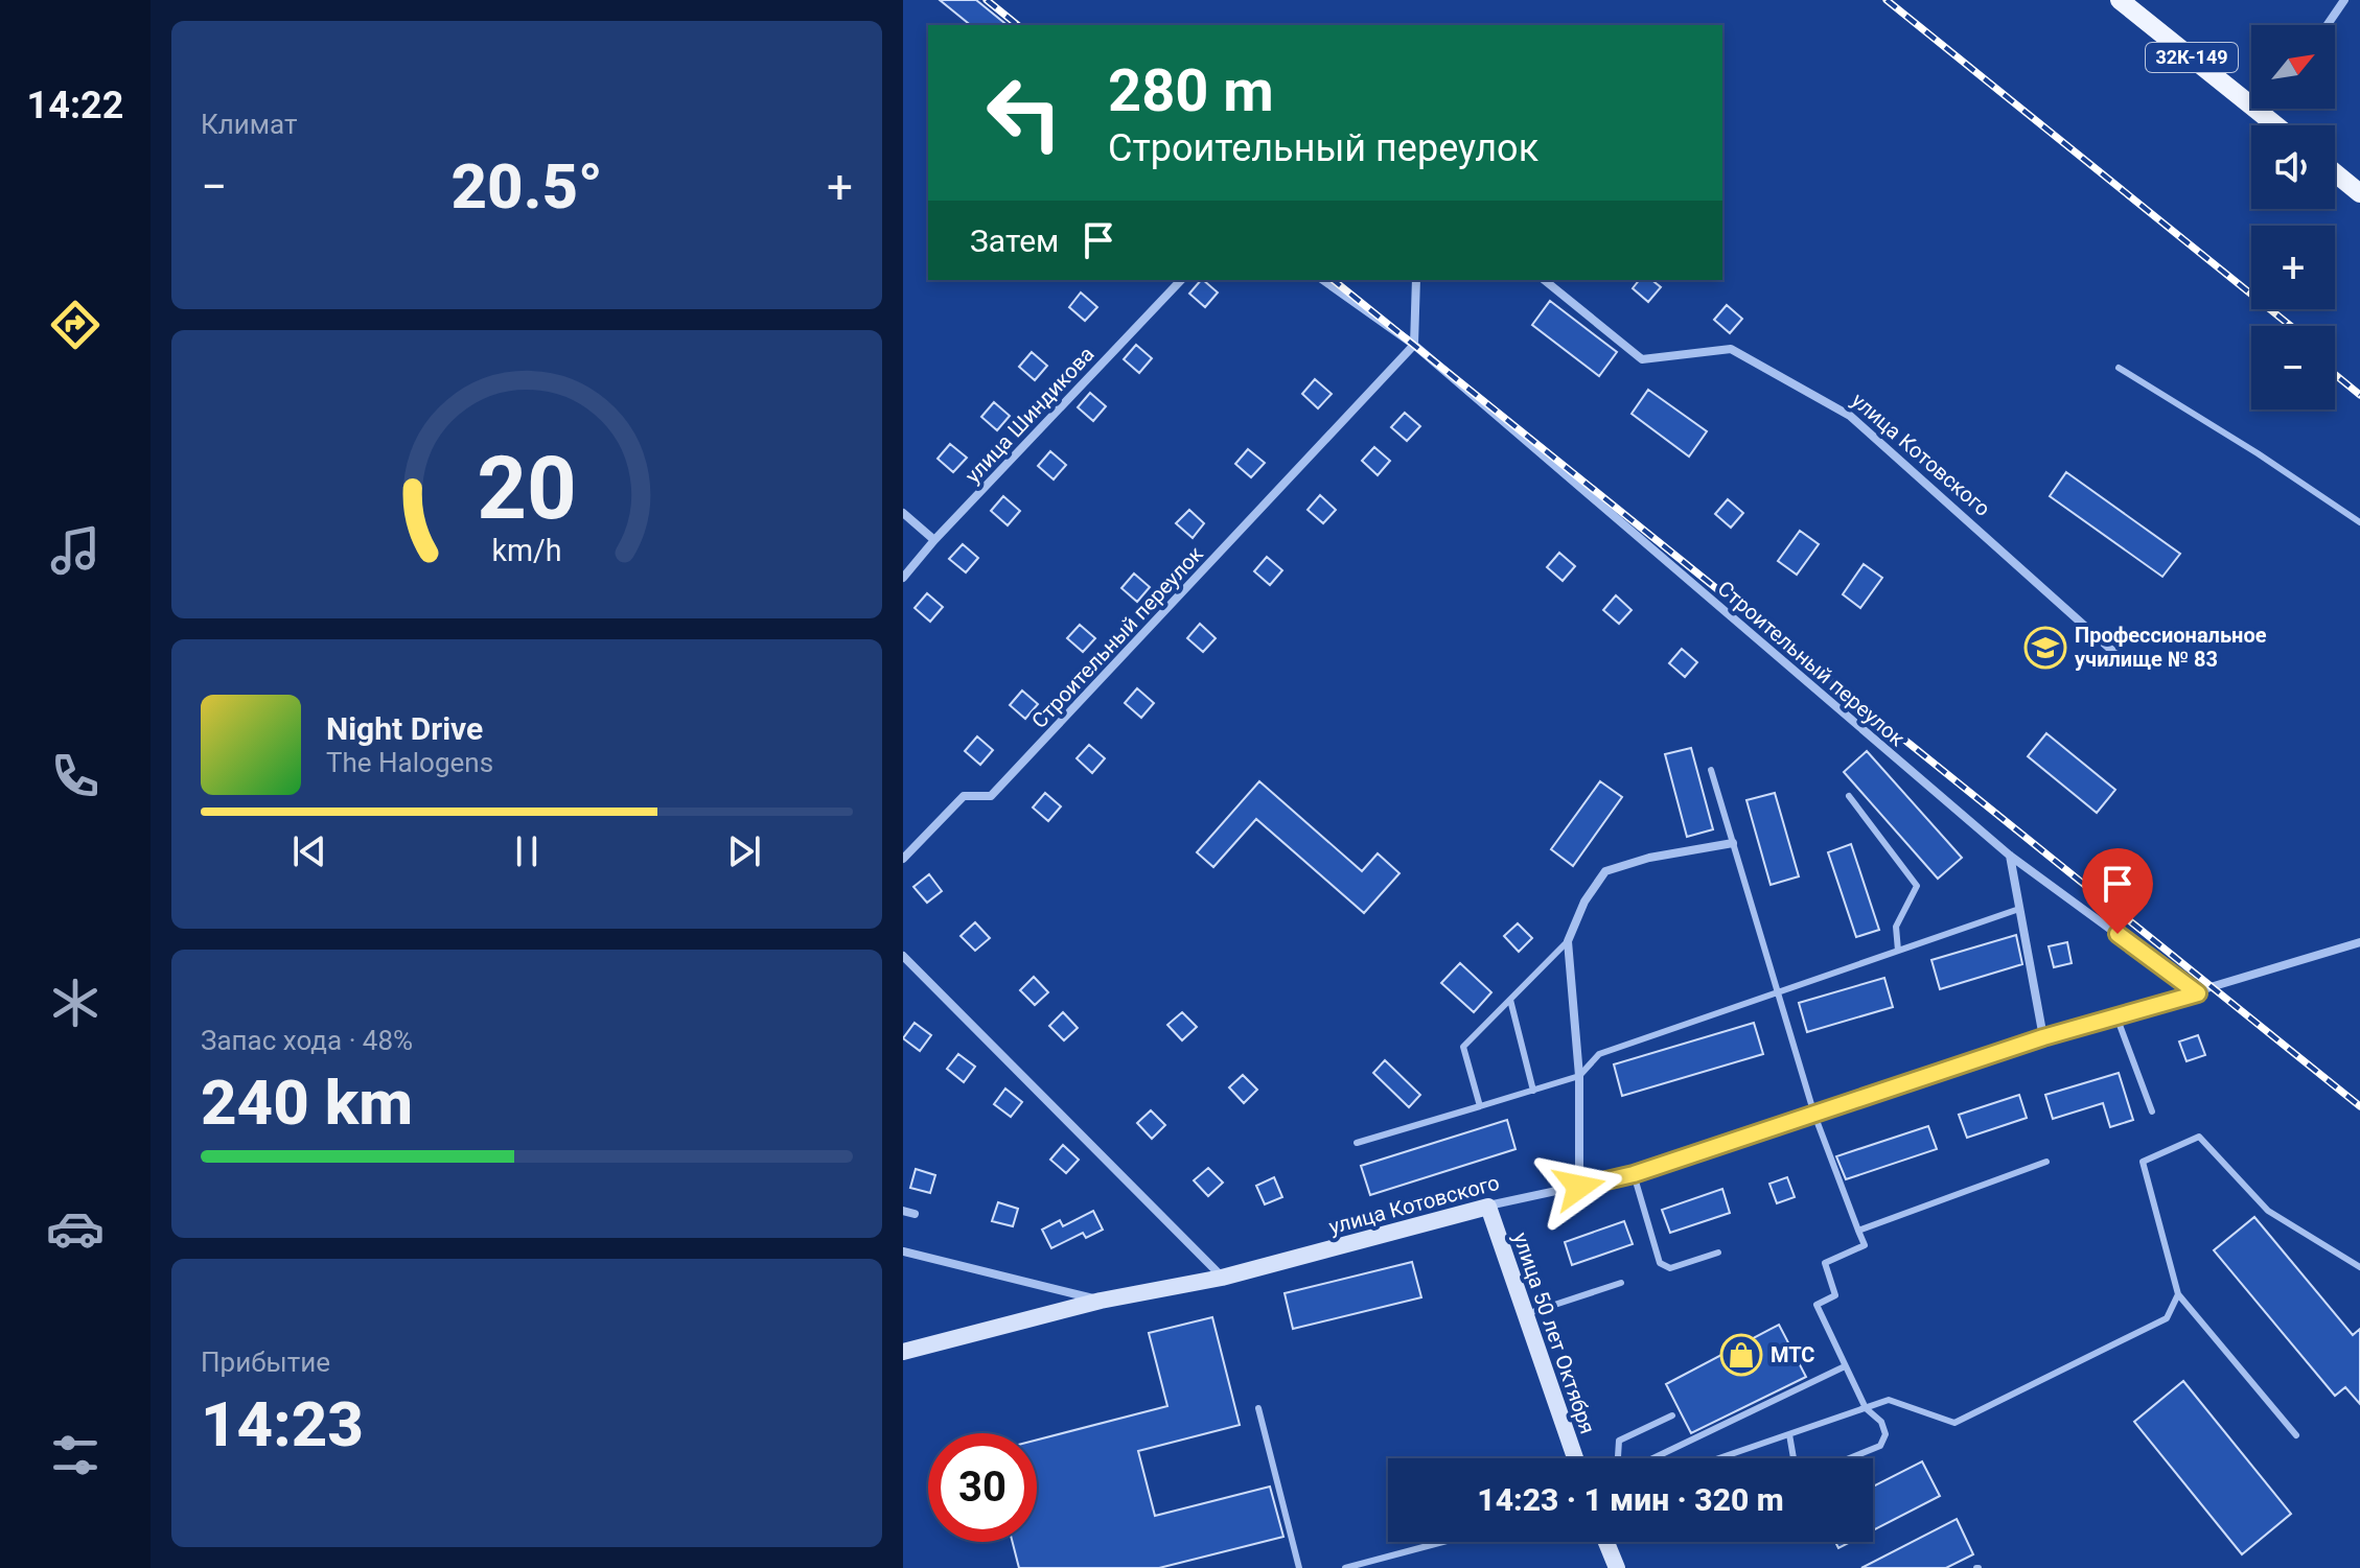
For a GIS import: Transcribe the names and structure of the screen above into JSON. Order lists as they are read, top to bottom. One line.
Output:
{"streets":{"main road":["32К-149","улица Котовского","улица 50 лет Октября"],"street":["улица Шиндикова","Строительный переулок"]},"crossings":[["улица Котовского","Строительный переулок"],["улица Котовского","улица 50 лет Октября"]],"places":{"school or university":["Профессиональное училище № 83"],"shop":["МТС"]},"north":"top right","page":{"tabs":"14:22","tile":["Климат",["Запас хода · 48%","240 km"],["Прибытие","14:23"]],"map_buttons":["+","−"],"turn":["280 m","Строительный переулок"],"heat":["−","20.5°","+"],"then":"Затем","song":["Night Drive","The Halogens"],"limit":"30","trip":"14:23 · 1 мин · 320 m","gauge":["20","km/h"]}}
